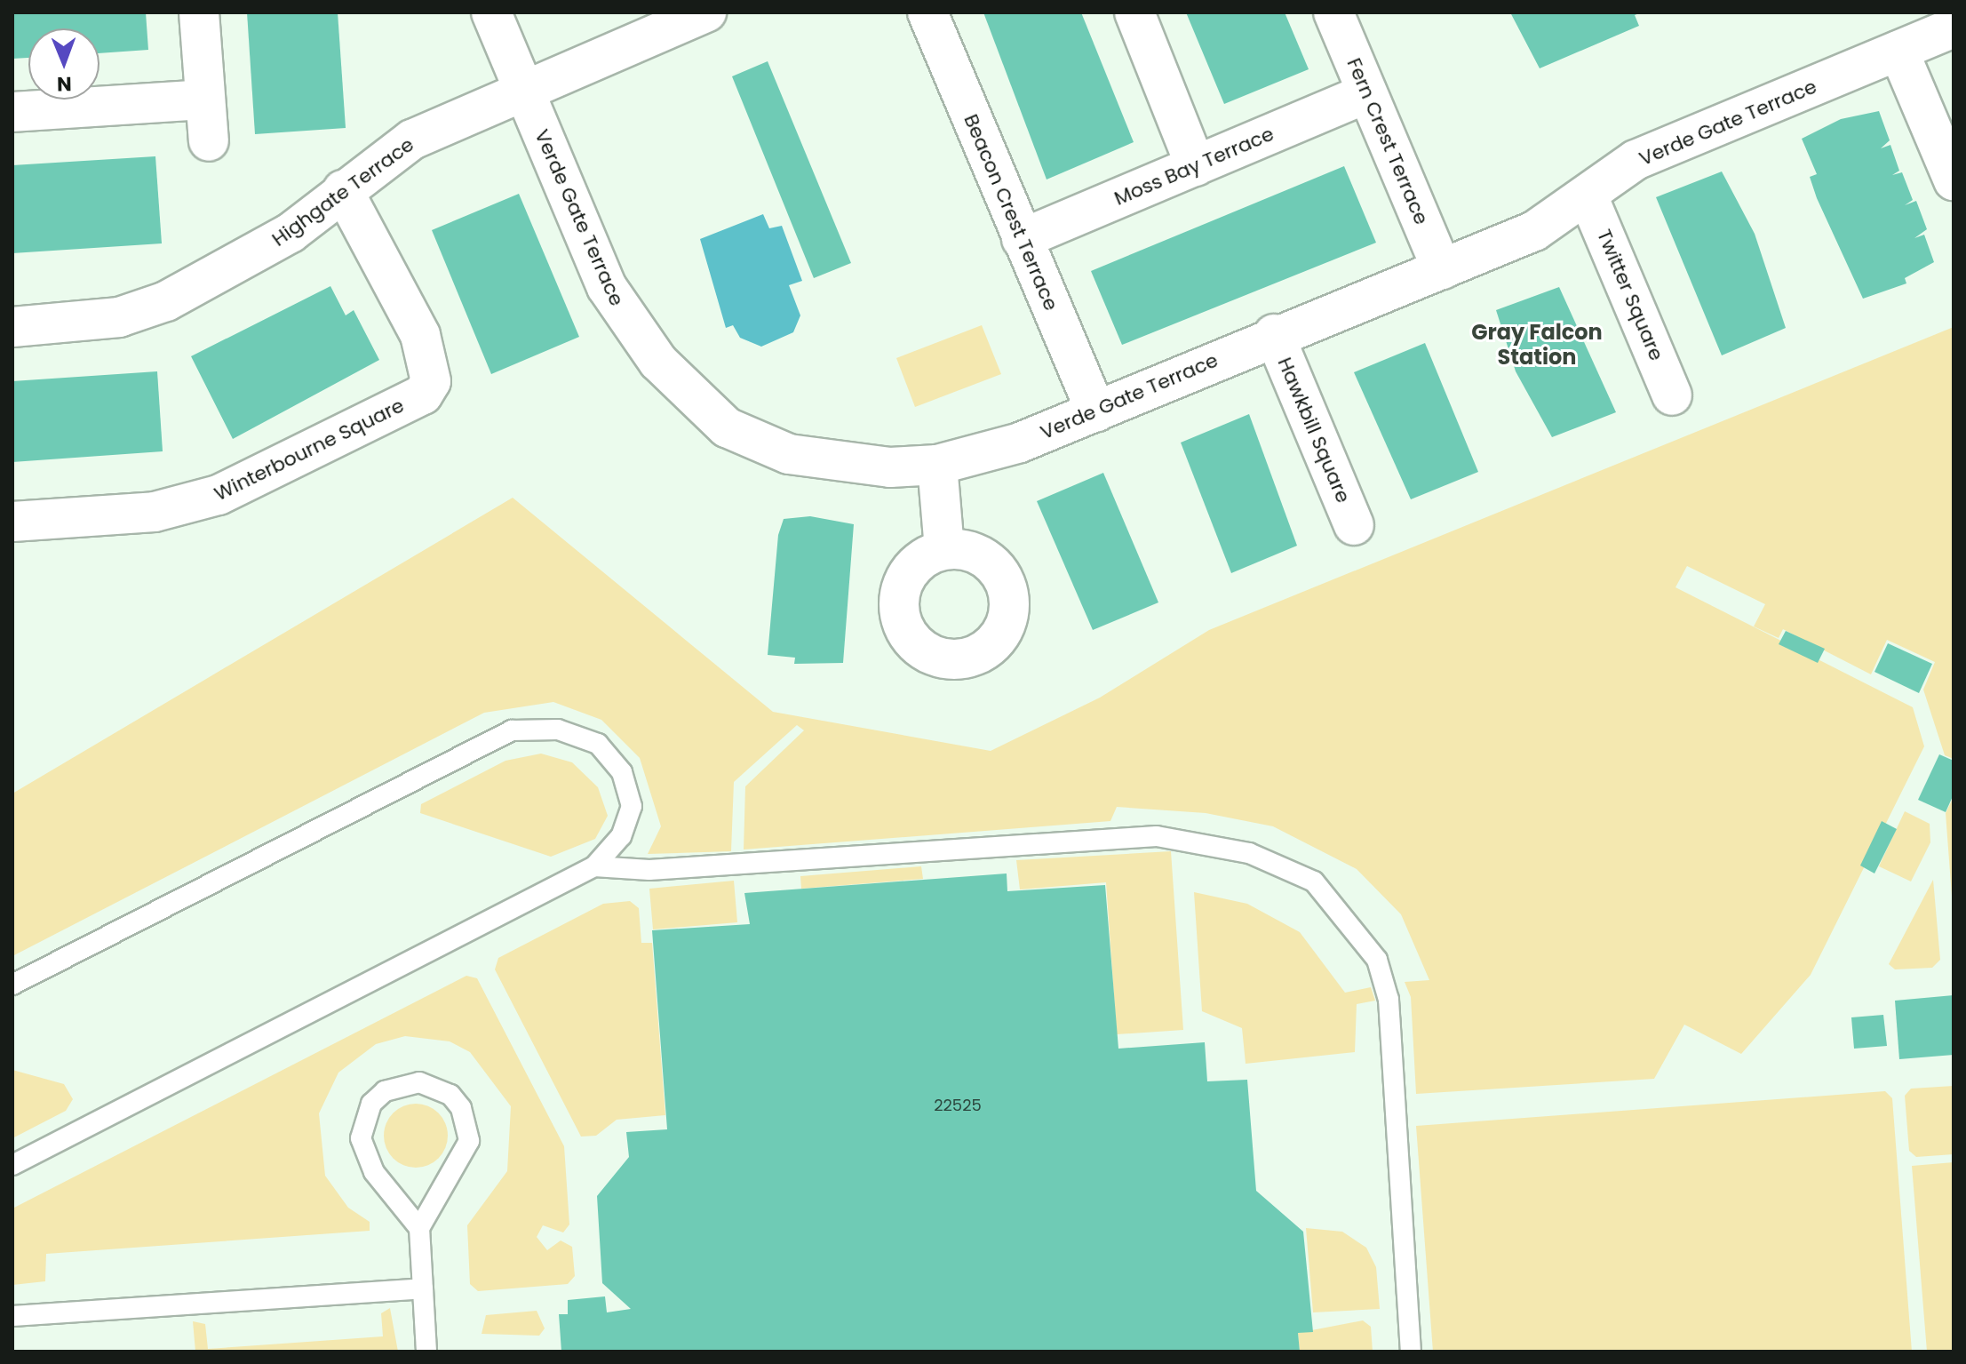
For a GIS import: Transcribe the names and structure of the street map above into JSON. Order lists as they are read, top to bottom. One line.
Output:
{"streets":{"street":["Verde Gate Terrace","Fern Crest Terrace","Moss Bay Terrace","Highgate Terrace","Beacon Crest Terrace","Twitter Square","Hawkbill Square","Winterbourne Square"]},"crossings":[["Verde Gate Terrace","Fern Crest Terrace"],["Verde Gate Terrace","Highgate Terrace"],["Verde Gate Terrace","Beacon Crest Terrace"],["Verde Gate Terrace","Twitter Square"],["Verde Gate Terrace","Hawkbill Square"],["Fern Crest Terrace","Moss Bay Terrace"],["Moss Bay Terrace","Beacon Crest Terrace"],["Highgate Terrace","Winterbourne Square"]],"districts":["Gray Falcon Station"],"house_numbers":["22525"],"north":"bottom"}
